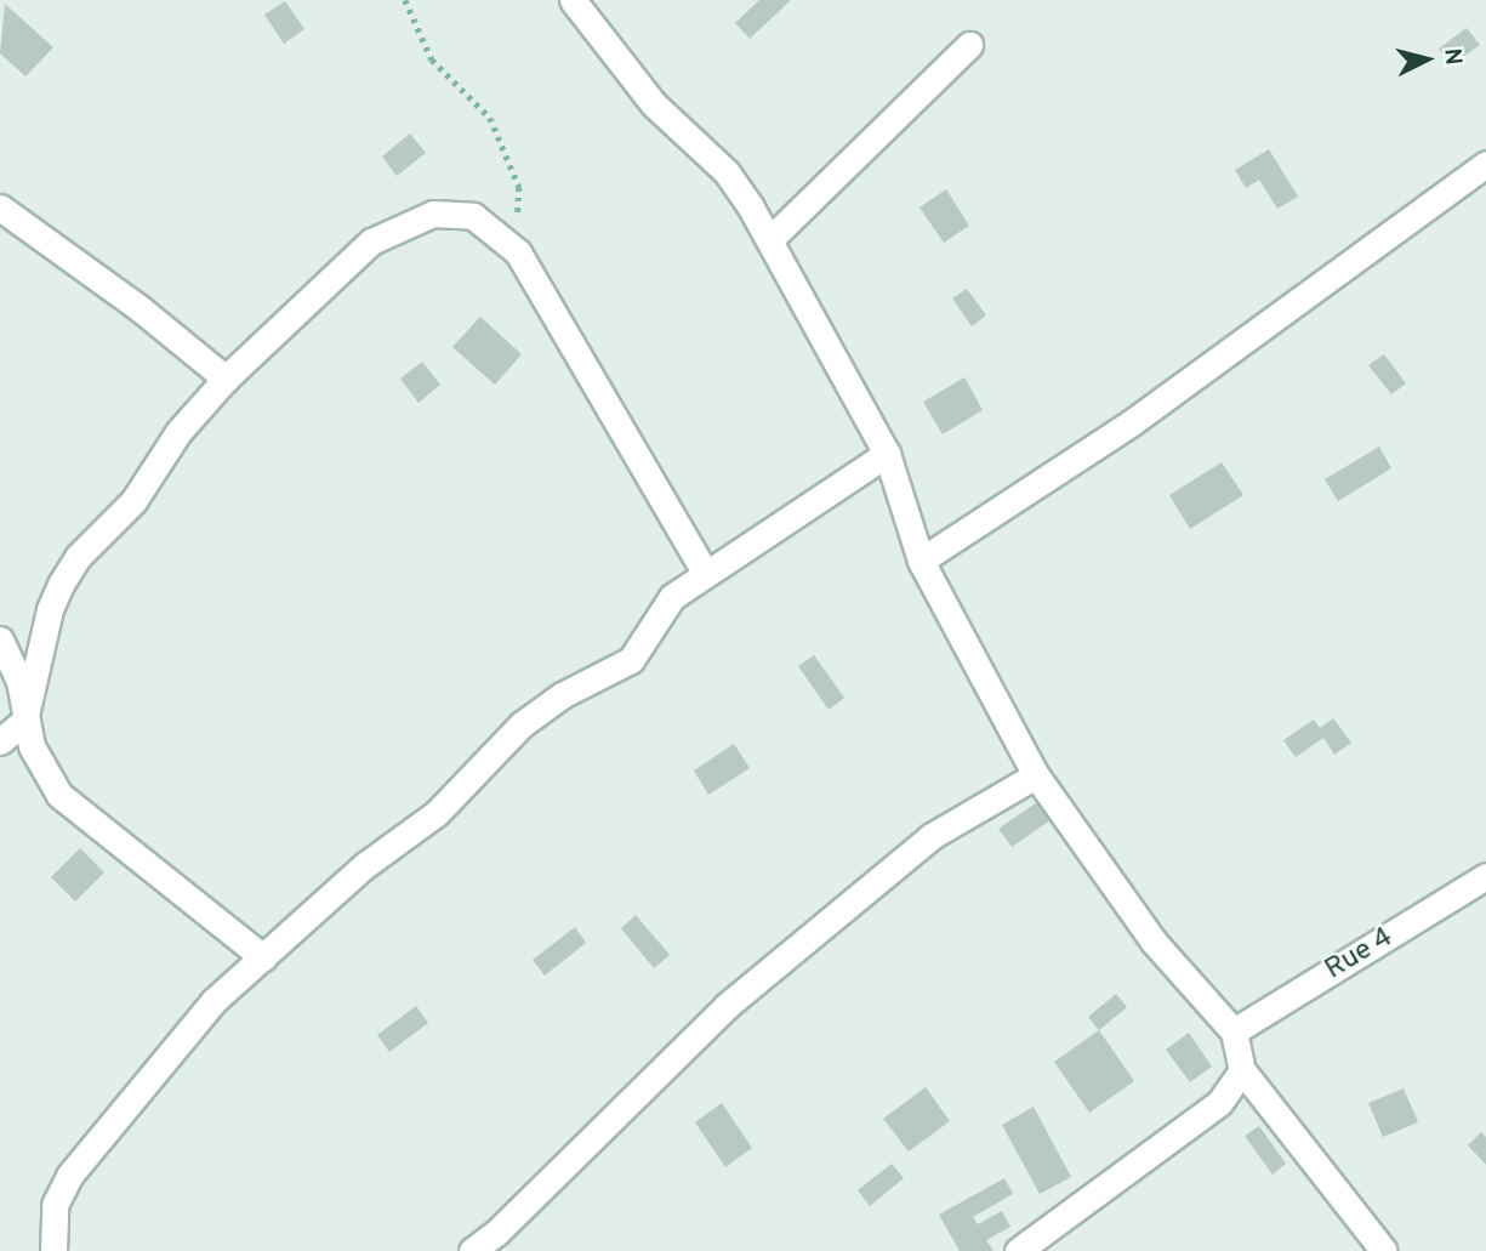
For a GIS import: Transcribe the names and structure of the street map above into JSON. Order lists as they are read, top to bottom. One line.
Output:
{"streets":{"street":["Rue 4"]},"north":"right"}
